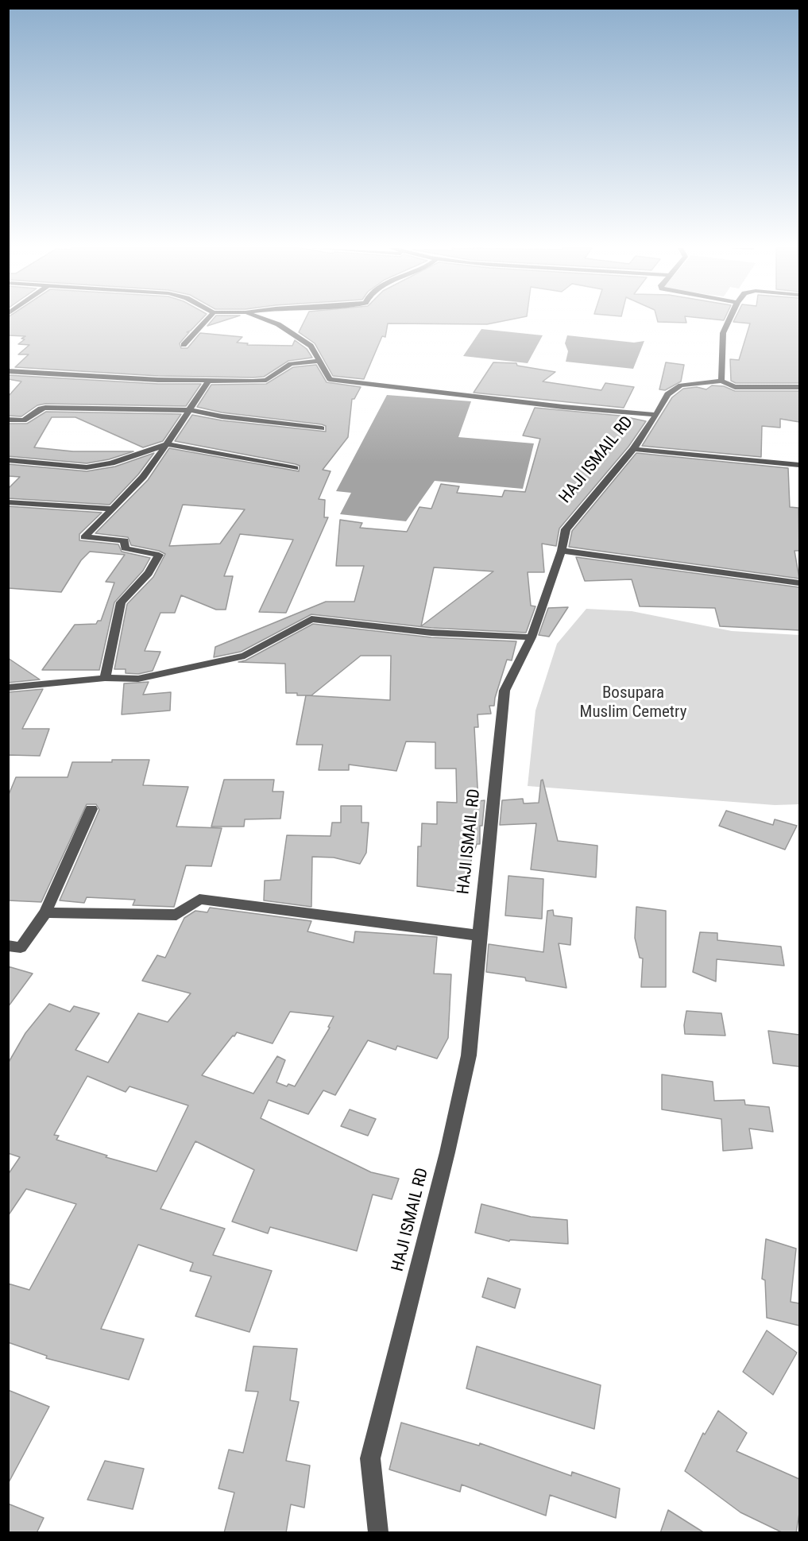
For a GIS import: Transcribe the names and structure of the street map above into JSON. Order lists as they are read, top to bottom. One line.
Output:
{"streets":{"street":["HAJI ISMAIL RD"]},"parks":["Bosupara Muslim Cemetry"]}
